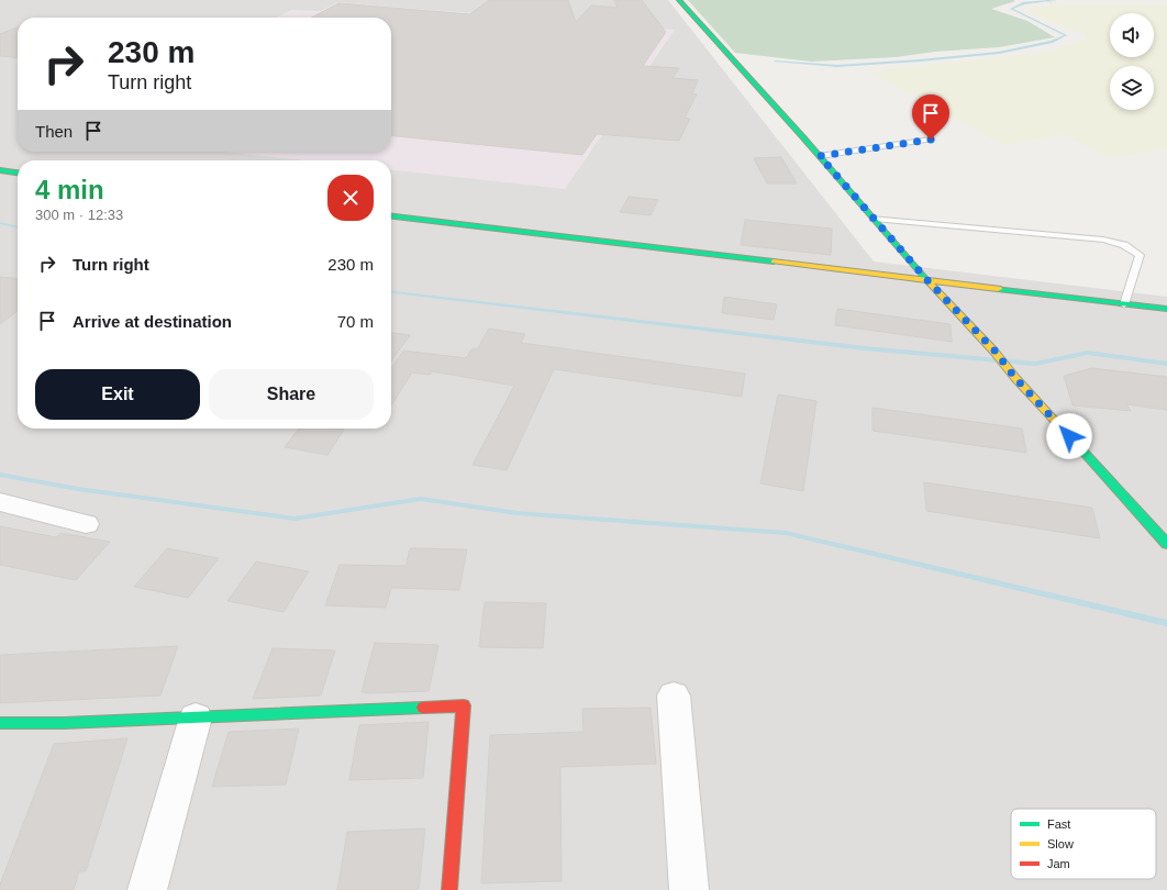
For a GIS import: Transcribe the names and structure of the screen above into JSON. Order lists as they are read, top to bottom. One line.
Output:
{"legend":["Fast","Slow","Jam"],"page":{"turn":["230 m","Turn right"],"then":"Then","heading":["4 min","300 m · 12:33"],"list":[{"name":"Turn right","value":"230 m"},{"name":"Arrive at destination","value":"70 m"}],"buttons":["Exit","Share"]}}
